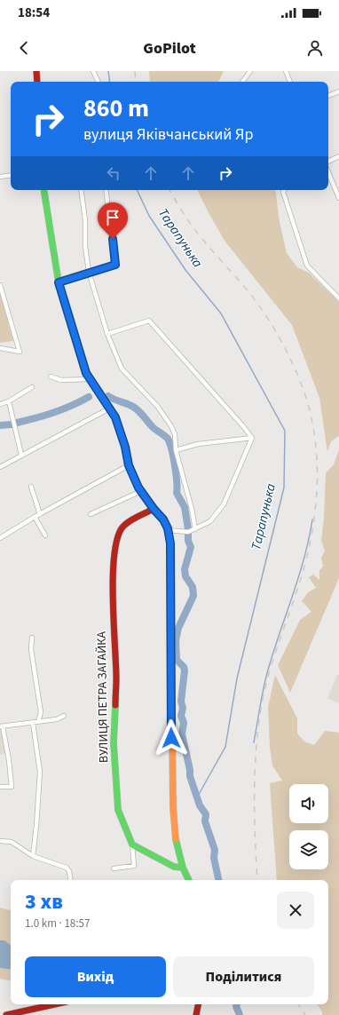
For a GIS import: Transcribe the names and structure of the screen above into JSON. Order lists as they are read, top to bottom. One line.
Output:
{"streets":{"street":["ВУЛИЦЯ ПЕТРА ЗАГАЙКА"]},"water":["Тарапунька"],"page":{"status":"18:54","header":"GoPilot","turn":["860 m","вулиця Яківчанський Яр"],"heading":["3 хв","1.0 km · 18:57"],"buttons":["Вихід","Поділитися"]}}
